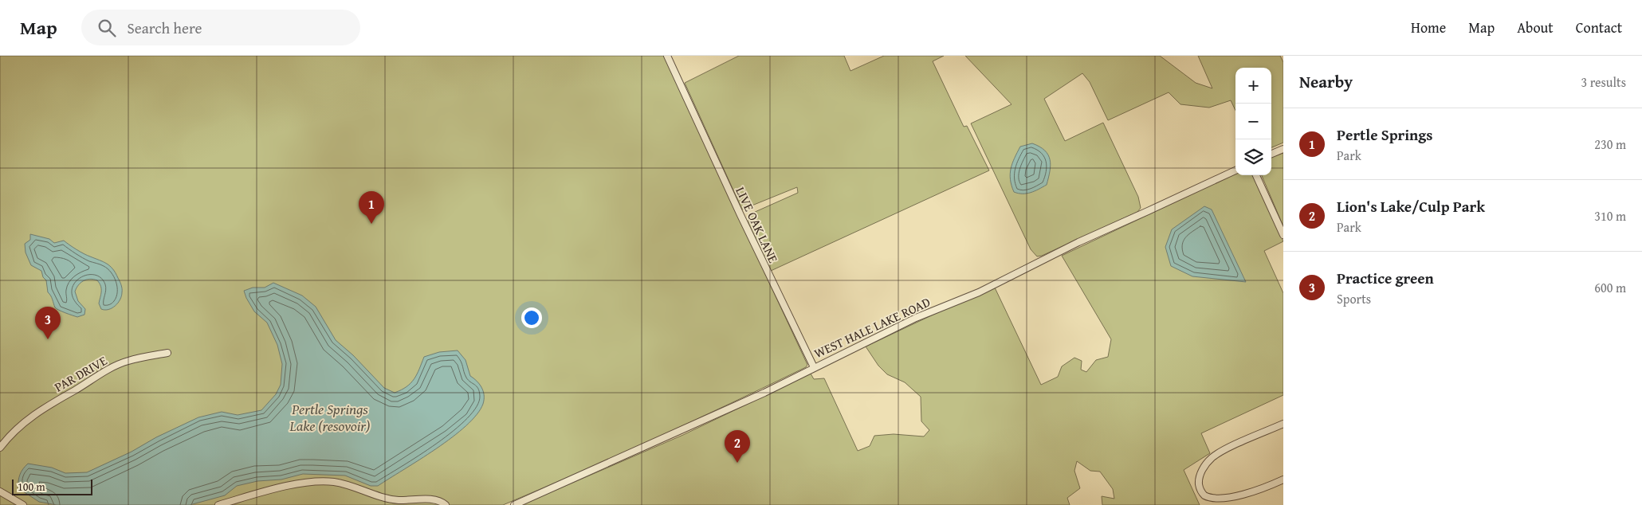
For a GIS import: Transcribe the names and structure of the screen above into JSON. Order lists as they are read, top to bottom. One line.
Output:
{"streets":{"street":["LIVE OAK LANE","WEST HALE LAKE ROAD","PAR DRIVE"]},"crossings":[["LIVE OAK LANE","WEST HALE LAKE ROAD"]],"water":["Pertle Springs Lake (resovoir)"],"scale_bar":"100 m","page":{"header":"Map","search":"Search here","nav":["Home","Map","About","Contact"],"heading":["Nearby","3 results"],"map_buttons":["+","−"],"list":[{"mark":"1","name":"Pertle Springs","note":"Park","value":"230 m"},{"mark":"2","name":"Lion's Lake/Culp Park","note":"Park","value":"310 m"},{"mark":"3","name":"Practice green","note":"Sports","value":"600 m"}],"pins":["1","3","2"],"scale":"100 m"}}
